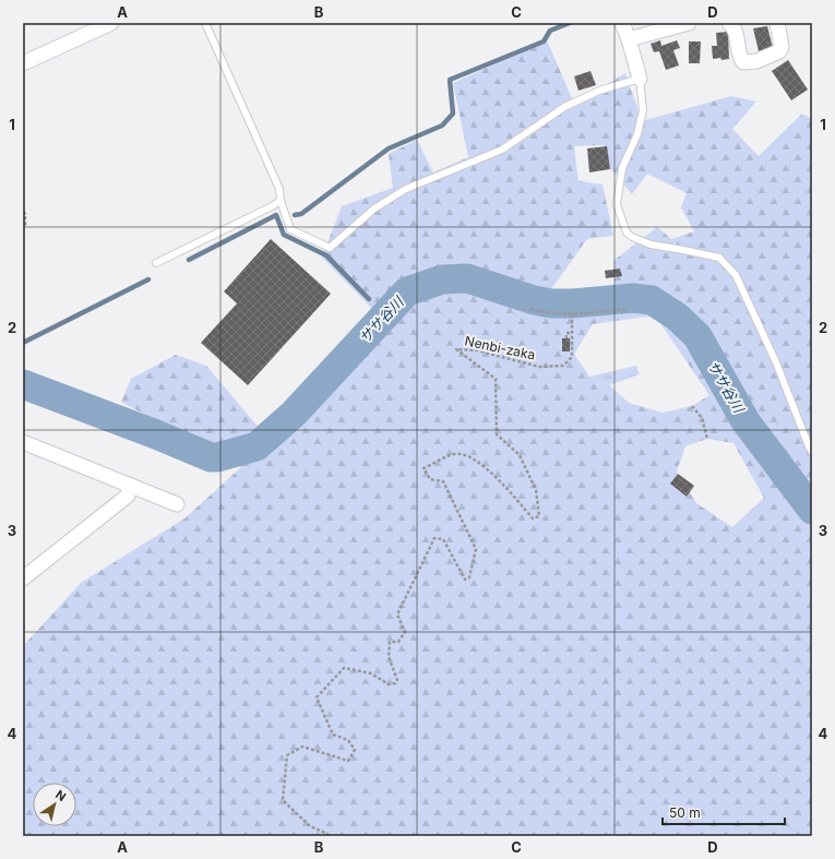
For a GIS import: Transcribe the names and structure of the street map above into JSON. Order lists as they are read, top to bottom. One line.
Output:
{"streets":{"path":["Nenbi-zaka"]},"water":["ササ谷川"],"scale_bar":"50 m","north":"top right","grid":{"columns":["A","B","C","D"],"rows":["1","2","3","4"]}}
